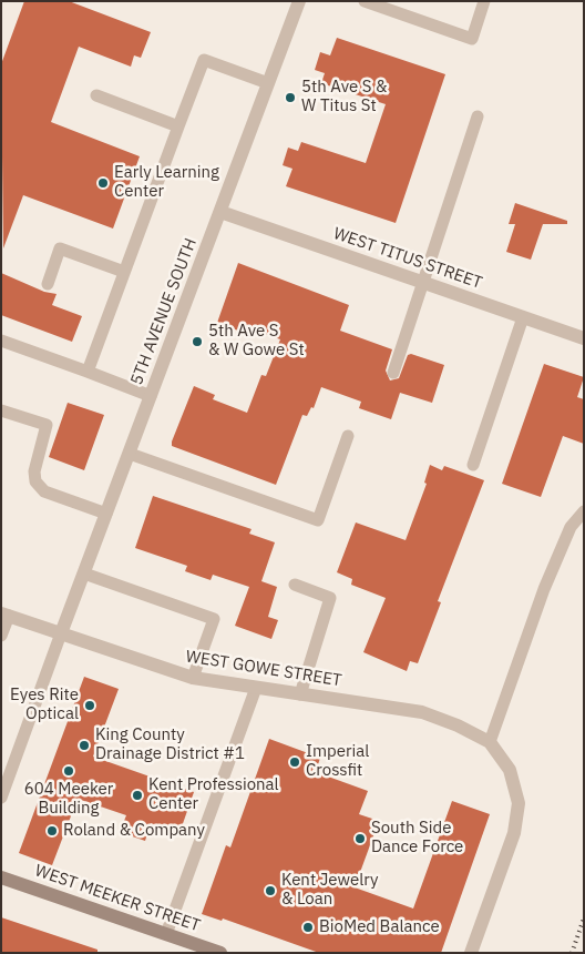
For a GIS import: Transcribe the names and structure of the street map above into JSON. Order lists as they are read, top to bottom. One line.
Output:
{"streets":{"street":["WEST TITUS STREET","5TH AVENUE SOUTH","WEST GOWE STREET","WEST MEEKER STREET"]},"crossings":[["WEST TITUS STREET","5TH AVENUE SOUTH"],["5TH AVENUE SOUTH","WEST GOWE STREET"]],"places":["5th Ave S & W Titus St","Early Learning Center","5th Ave S & W Gowe St","Eyes Rite Optical","King County Drainage District #1","Imperial Crossfit","604 Meeker Building","Kent Professional Center","Roland & Company","South Side Dance Force","Kent Jewelry & Loan","BioMed Balance"]}
